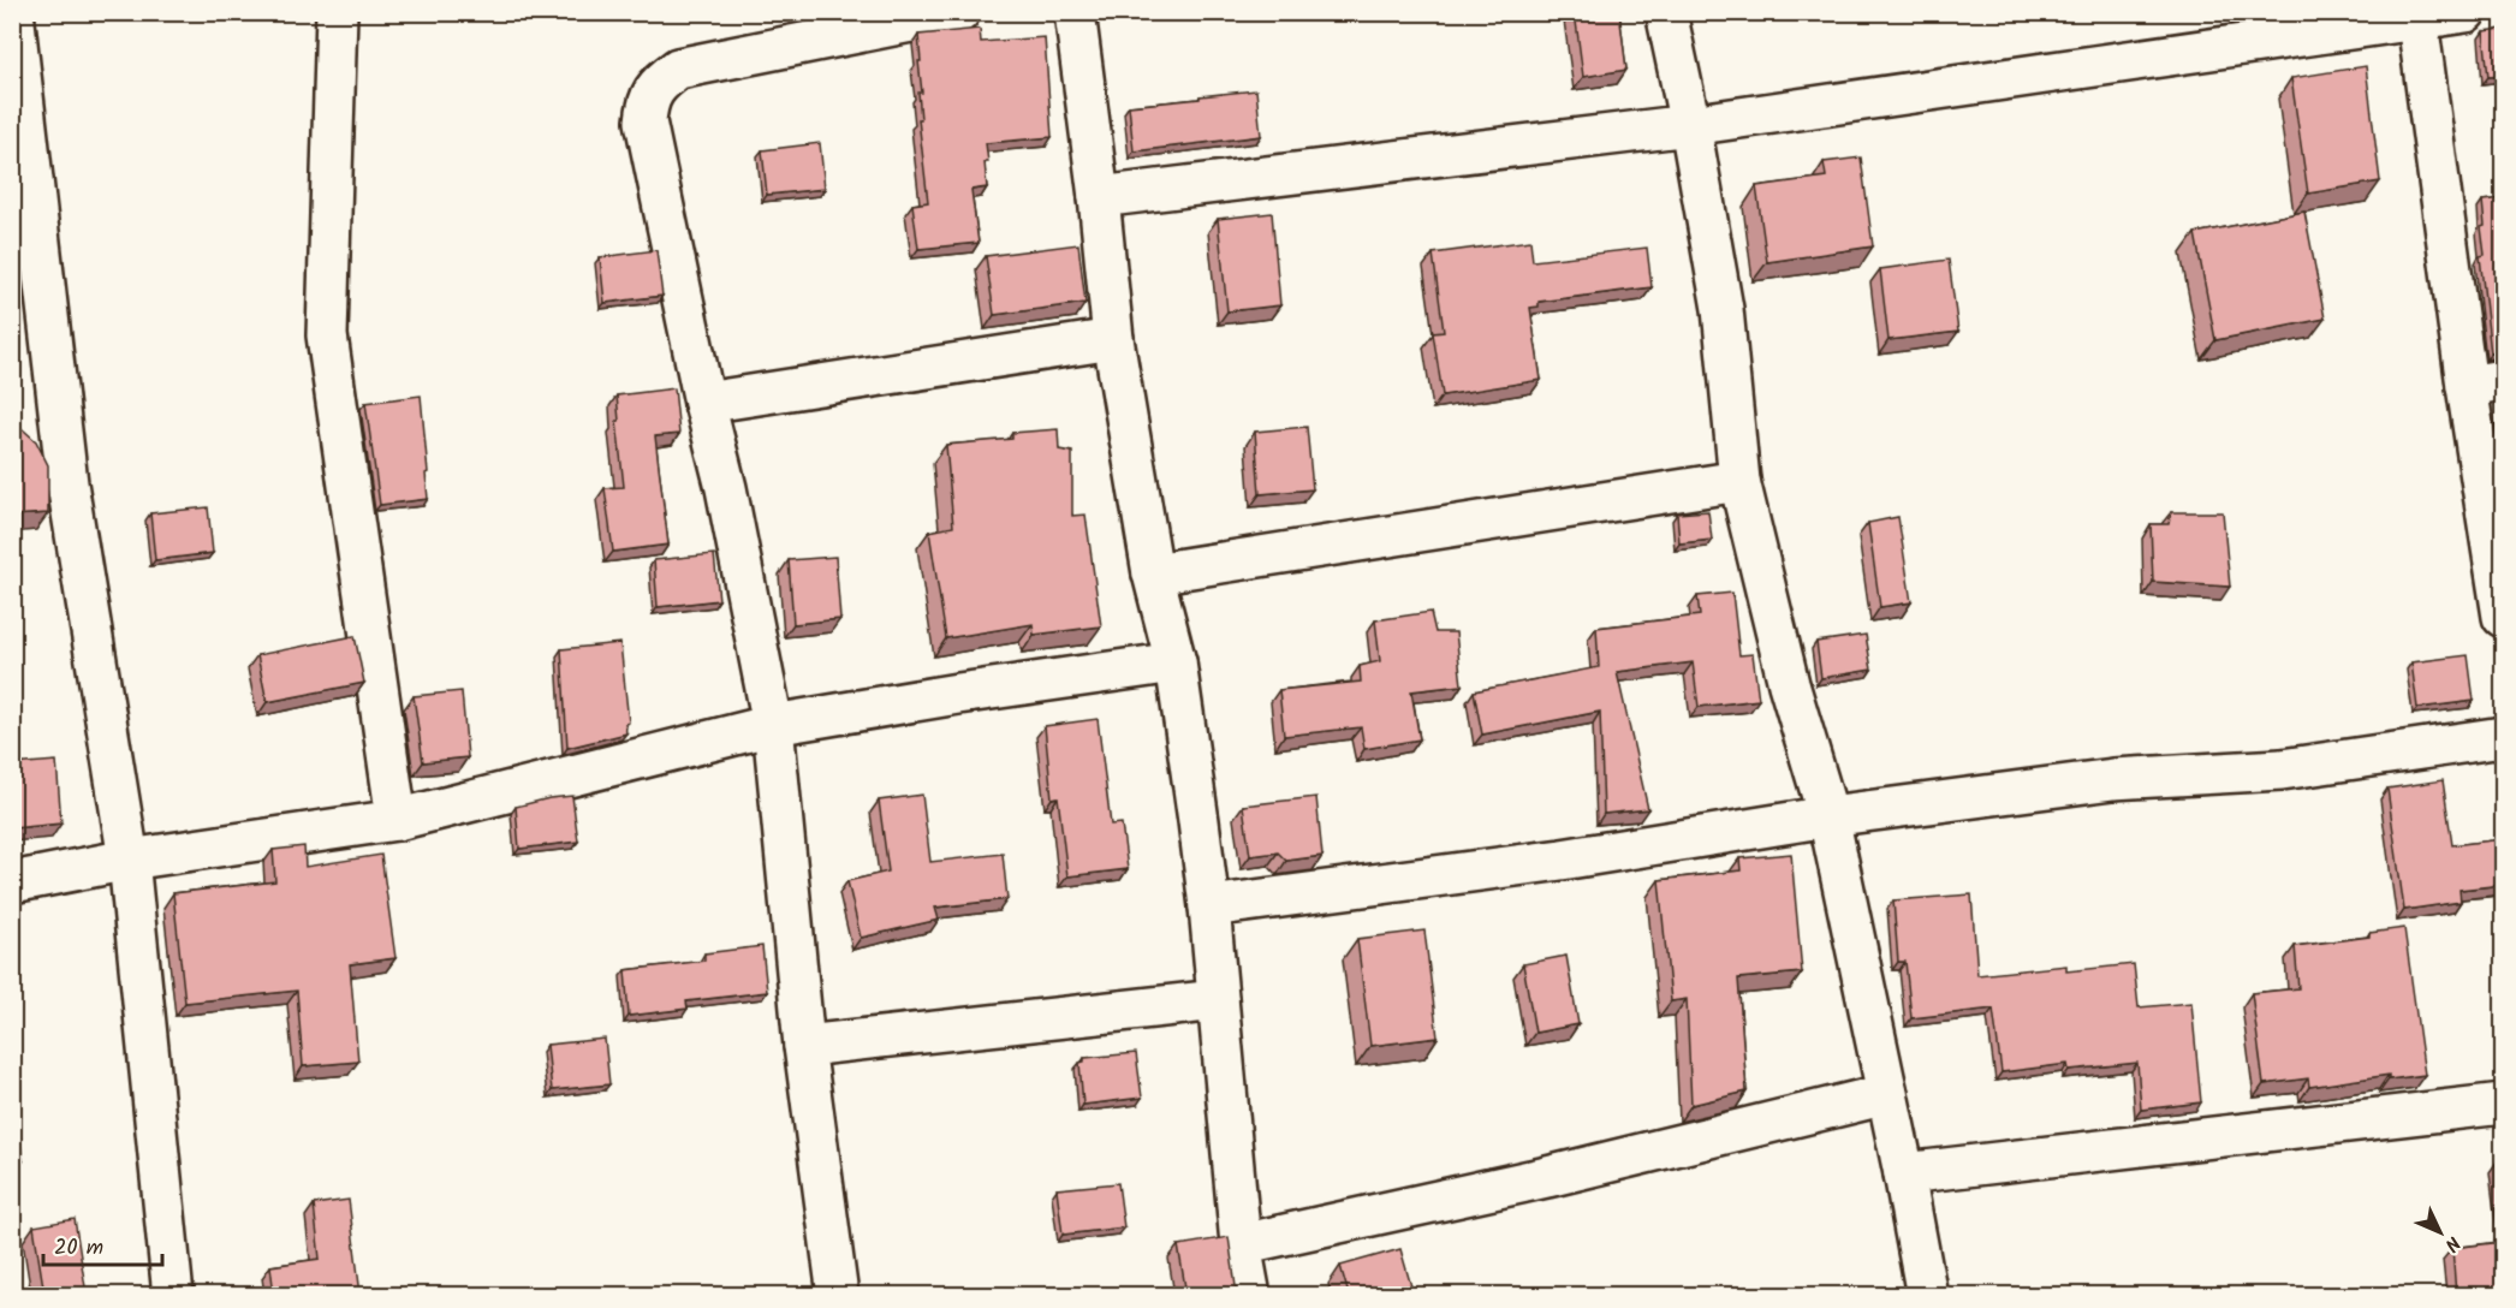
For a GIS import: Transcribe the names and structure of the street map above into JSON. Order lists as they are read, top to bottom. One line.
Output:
{"scale_bar":"20 m","north":"bottom right"}
